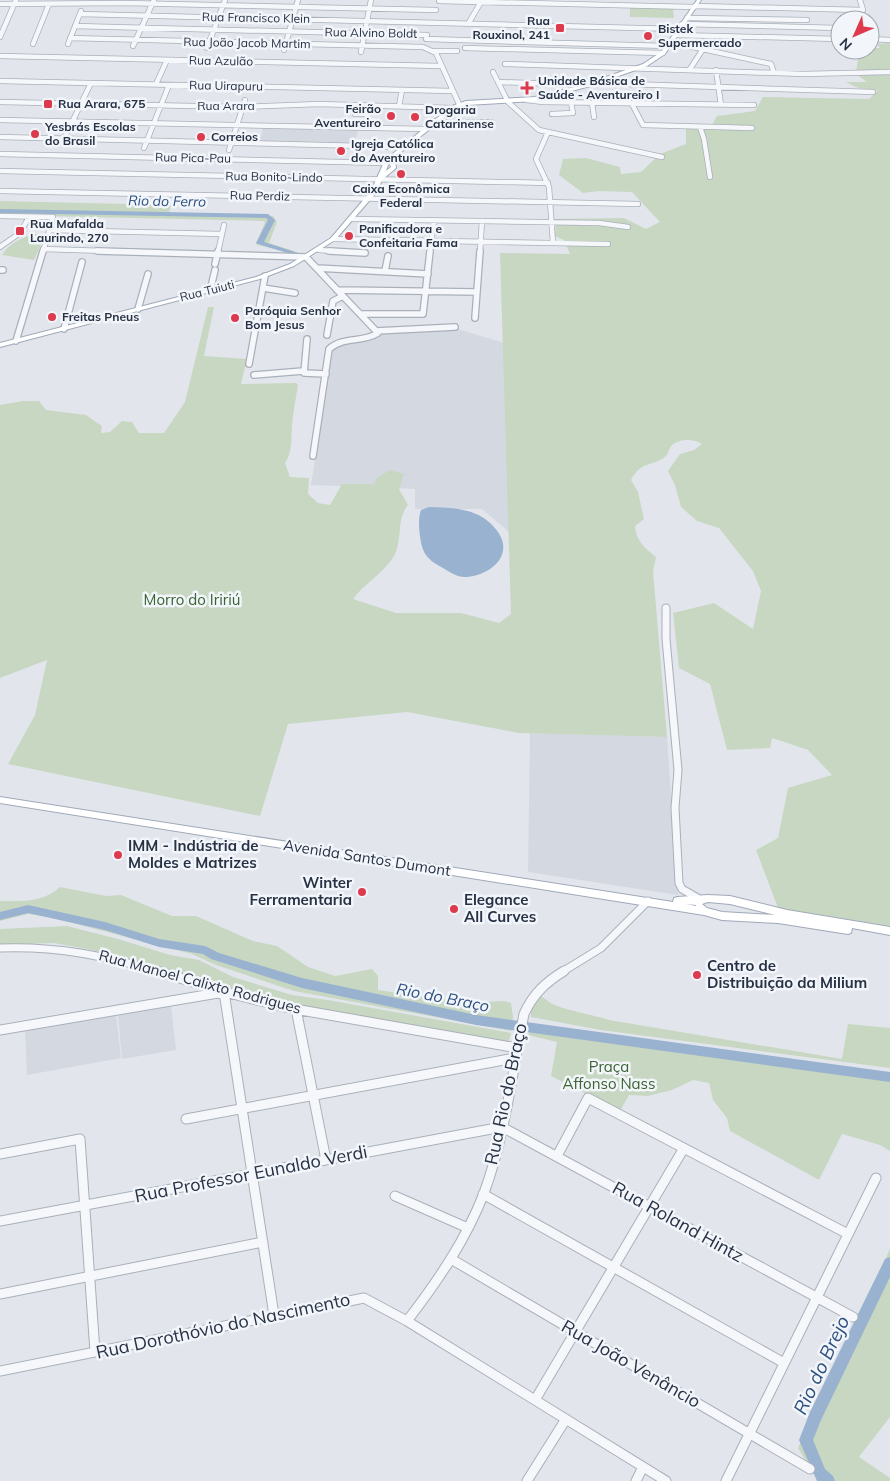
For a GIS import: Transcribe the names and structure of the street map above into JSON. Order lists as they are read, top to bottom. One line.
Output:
{"streets":{"main road":["Rua Tuiuti","Avenida Santos Dumont"],"street":["Rua Francisco Klein","Rua Alvino Boldt","Rua João Jacob Martim","Rua Azulão","Rua Uirapuru","Rua Arara","Rua Pica-Pau","Rua Bonito-Lindo","Rua Perdiz","Rua Manoel Calixto Rodrigues","Rua Rio do Braço","Rua Professor Eunaldo Verdi","Rua Roland Hintz","Rua Dorothóvio do Nascimento","Rua João Venâncio"]},"crossings":[["Rua Francisco Klein","Rua Tuiuti"],["Rua Alvino Boldt","Rua Tuiuti"],["Rua Arara","Rua Tuiuti"],["Rua Pica-Pau","Rua Tuiuti"],["Rua Bonito-Lindo","Rua Tuiuti"],["Rua Perdiz","Rua Tuiuti"],["Avenida Santos Dumont","Rua Rio do Braço"],["Rua Manoel Calixto Rodrigues","Rua Rio do Braço"],["Rua Rio do Braço","Rua Professor Eunaldo Verdi"],["Rua Rio do Braço","Rua Roland Hintz"],["Rua Rio do Braço","Rua Dorothóvio do Nascimento"],["Rua Rio do Braço","Rua João Venâncio"],["Rua Professor Eunaldo Verdi","Rua Roland Hintz"]],"water":["Rio do Ferro","Rio do Braço","Rio do Brejo"],"parks":["Morro do Iririú","Praça Affonso Nass"],"places":{"transit":["Rua Rouxinol, 241","Rua Arara, 675","Rua Mafalda Laurindo, 270"],"other":["Bistek Supermercado","Feirão Aventureiro","Drogaria Catarinense","Yesbrás Escolas do Brasil","Correios","Igreja Católica do Aventureiro","Caixa Econômica Federal","Panificadora e Confeitaria Fama","Freitas Pneus","Paróquia Senhor Bom Jesus","IMM - Indústria de Moldes e Matrizes","Winter Ferramentaria","Elegance All Curves","Centro de Distribuição da Milium"],"health":["Unidade Básica de Saúde - Aventureiro I"]},"north":"bottom left"}
